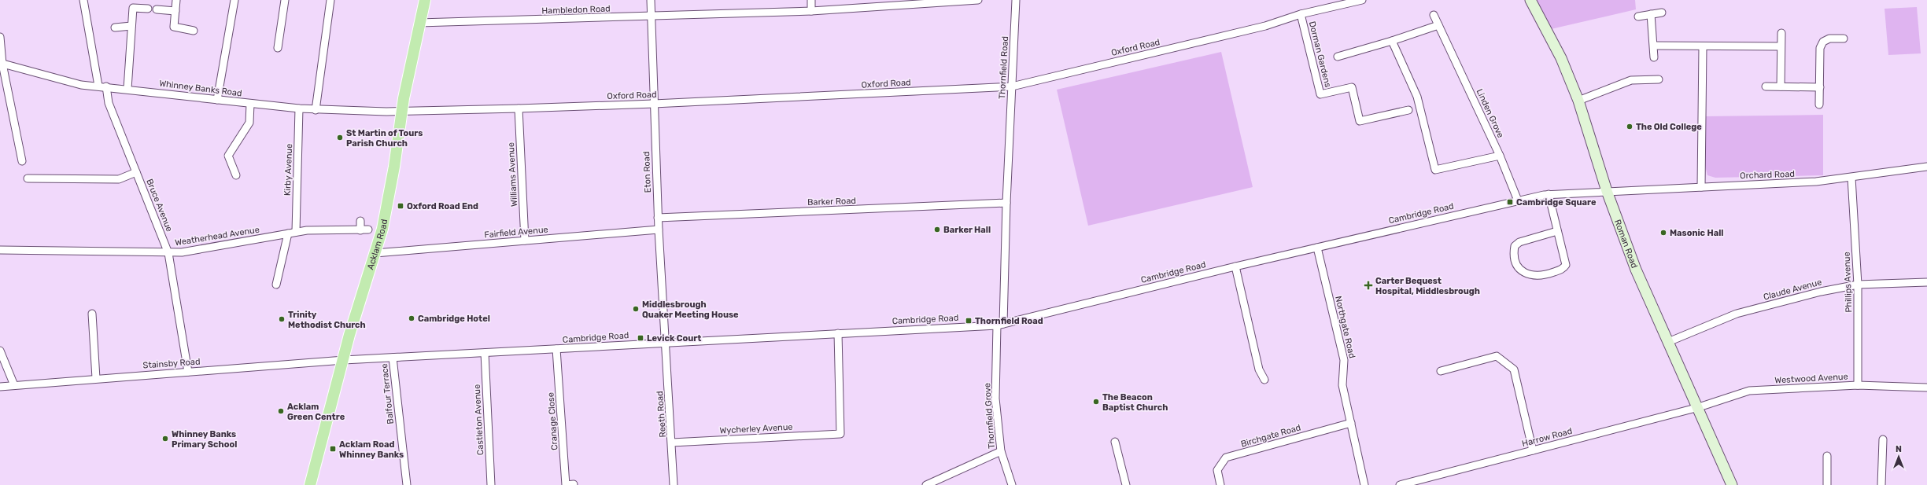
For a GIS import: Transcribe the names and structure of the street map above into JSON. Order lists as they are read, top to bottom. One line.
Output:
{"streets":{"main road":["Acklam Road"],"street":["Hambledon Road","Oxford Road","Dorman Gardens","Thornfield Road","Whinney Banks Road","Linden Grove","Kirby Avenue","Eton Road","Williams Avenue","Orchard Road","Barker Road","Bruce Avenue","Cambridge Road","Fairfield Avenue","Weatherhead Avenue","Roman Road","Phillips Avenue","Claude Avenue","Northgate Road","Stainsby Road","Westwood Avenue","Balfour Terrace","Reeth Road","Thornfield Grove","Castleton Avenue","Cranage Close","Wycherley Avenue","Birchgate Road","Harrow Road"]},"crossings":[["Hambledon Road","Eton Road"],["Hambledon Road","Acklam Road"],["Oxford Road","Dorman Gardens"],["Oxford Road","Thornfield Road"],["Oxford Road","Whinney Banks Road"],["Oxford Road","Eton Road"],["Oxford Road","Williams Avenue"],["Oxford Road","Acklam Road"],["Thornfield Road","Barker Road"],["Thornfield Road","Cambridge Road"],["Thornfield Road","Thornfield Grove"],["Whinney Banks Road","Kirby Avenue"],["Whinney Banks Road","Bruce Avenue"],["Whinney Banks Road","Acklam Road"],["Linden Grove","Cambridge Road"],["Kirby Avenue","Weatherhead Avenue"],["Eton Road","Barker Road"],["Eton Road","Cambridge Road"],["Eton Road","Fairfield Avenue"],["Eton Road","Reeth Road"],["Williams Avenue","Fairfield Avenue"],["Orchard Road","Cambridge Road"],["Orchard Road","Roman Road"],["Orchard Road","Phillips Avenue"],["Bruce Avenue","Weatherhead Avenue"],["Bruce Avenue","Stainsby Road"],["Cambridge Road","Roman Road"],["Cambridge Road","Acklam Road"],["Cambridge Road","Northgate Road"],["Cambridge Road","Stainsby Road"],["Cambridge Road","Balfour Terrace"],["Cambridge Road","Reeth Road"],["Cambridge Road","Thornfield Grove"],["Cambridge Road","Castleton Avenue"],["Cambridge Road","Cranage Close"],["Cambridge Road","Wycherley Avenue"],["Fairfield Avenue","Acklam Road"],["Roman Road","Claude Avenue"],["Roman Road","Westwood Avenue"],["Roman Road","Harrow Road"],["Acklam Road","Stainsby Road"],["Phillips Avenue","Claude Avenue"],["Phillips Avenue","Westwood Avenue"],["Northgate Road","Birchgate Road"],["Westwood Avenue","Harrow Road"],["Reeth Road","Wycherley Avenue"]],"places":{"other":["The Old College","St Martin of Tours Parish Church","Barker Hall","Masonic Hall","Middlesbrough Quaker Meeting House","Cambridge Hotel","Trinity Methodist Church","The Beacon Baptist Church","Acklam Green Centre","Whinney Banks Primary School"],"transit":["Cambridge Square","Oxford Road End","Thornfield Road","Levick Court","Acklam Road Whinney Banks"],"health":["Carter Bequest Hospital, Middlesbrough"]},"north":"top"}
